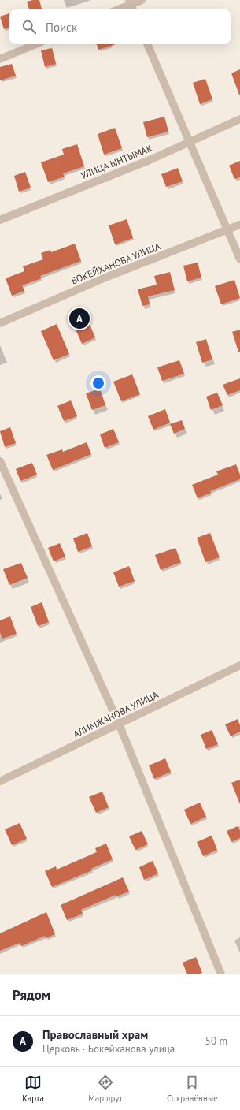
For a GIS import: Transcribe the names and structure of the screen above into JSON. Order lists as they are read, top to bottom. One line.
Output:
{"streets":{"street":["УЛИЦА ЫНТЫМАК","БОКЕЙХАНОВА УЛИЦА","АЛИМЖАНОВА УЛИЦА"]},"page":{"search":"Поиск","pins":"A","heading":"Рядом","list":[{"mark":"A","name":"Православный храм","note":"Церковь · Бокейханова улица","value":"50 m"}],"nav":["Карта","Маршрут","Сохранённые"]}}
